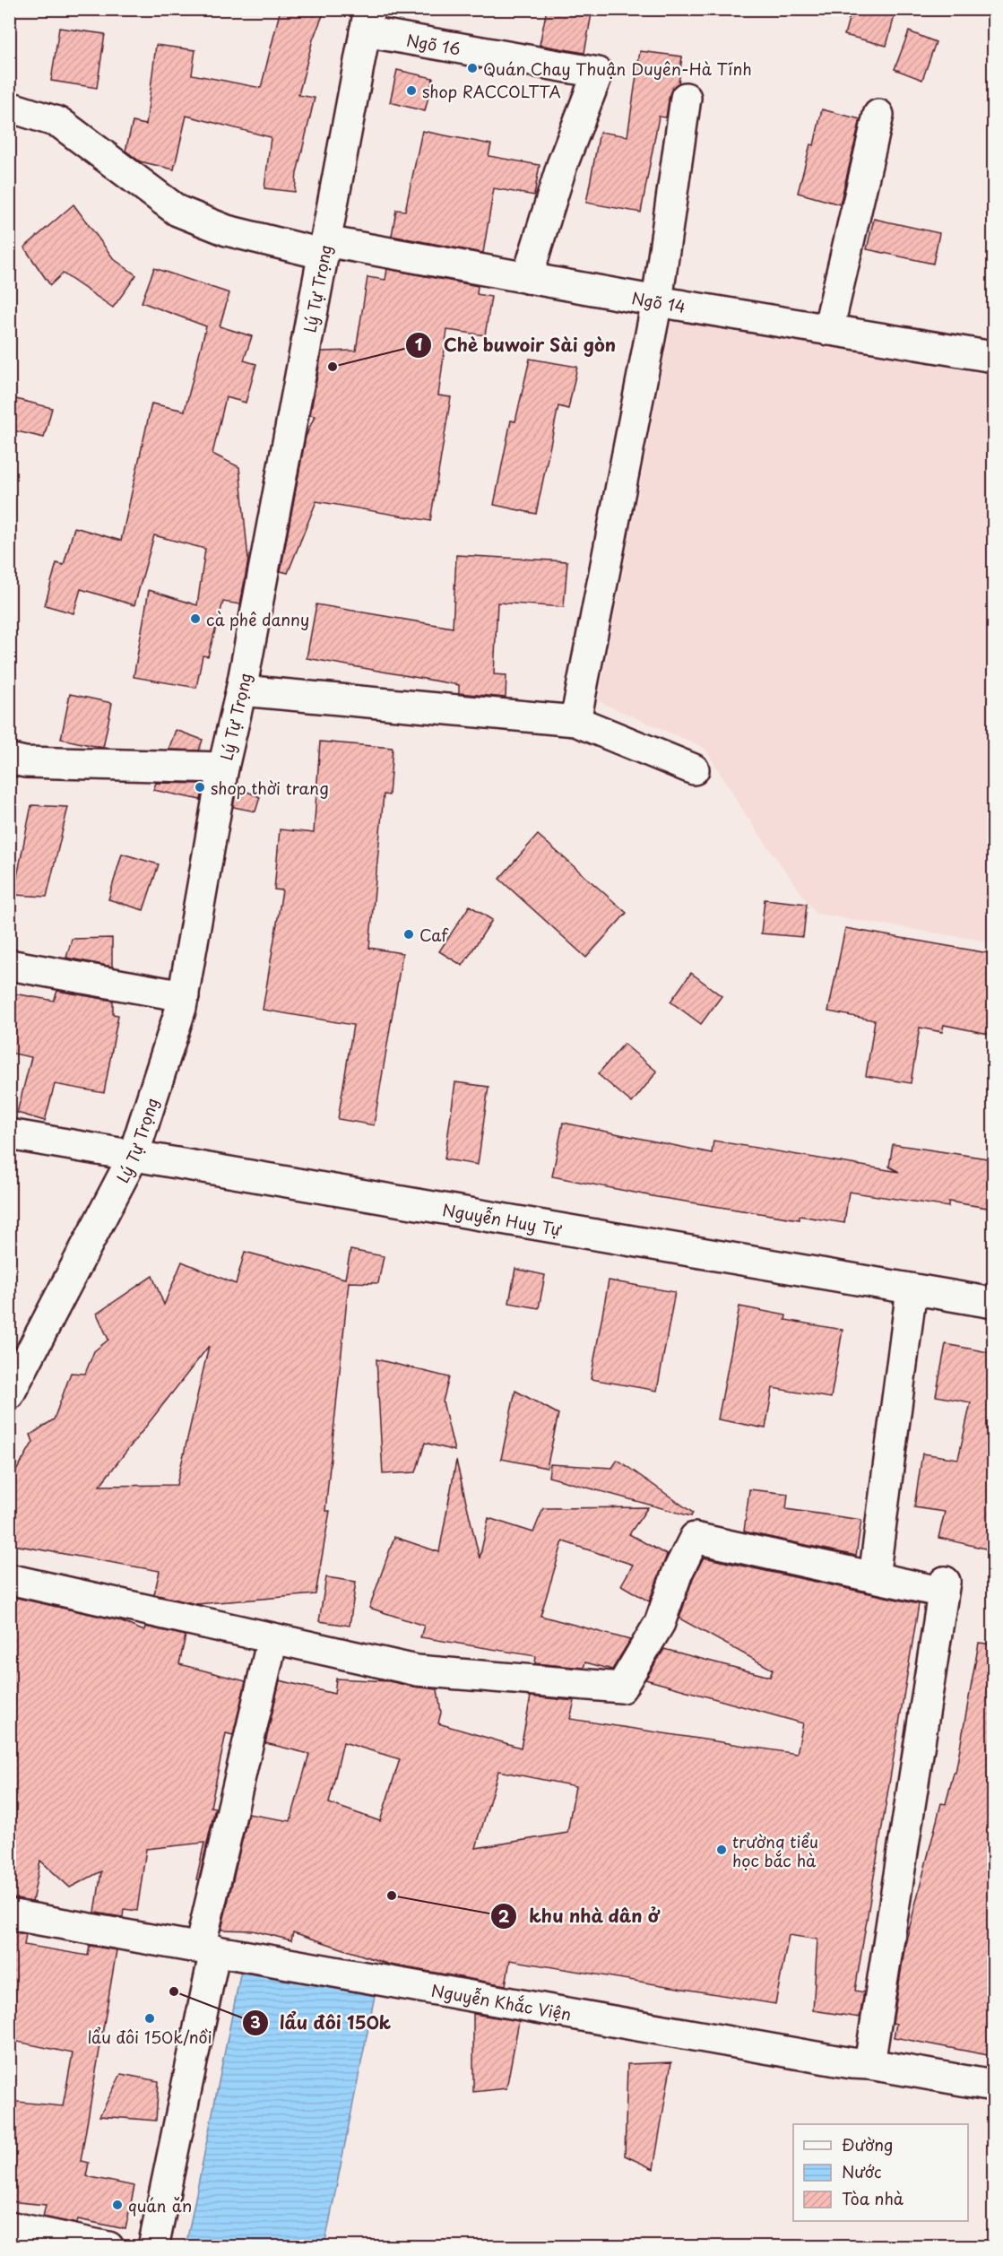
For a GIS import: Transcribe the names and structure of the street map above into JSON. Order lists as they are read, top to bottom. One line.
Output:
{"streets":{"street":["Ngõ 16","Lý Tự Trọng","Ngõ 14","Nguyễn Huy Tự","Nguyễn Khắc Viện"]},"crossings":[["Ngõ 16","Lý Tự Trọng"],["Ngõ 16","Ngõ 14"],["Lý Tự Trọng","Ngõ 14"],["Lý Tự Trọng","Nguyễn Huy Tự"]],"places":["Quán Chay Thuận Duyên-Hà Tĩnh","shop RACCOLTTA","Chè buwoir Sài gòn","cà phê danny","shop thời trang","Caf","trường tiểu học bắc hà","khu nhà dân ở","lẩu đôi 150k","lẩu đôi 150k/nồi","quán ăn"],"legend":["Đường","Nước","Tòa nhà"]}
